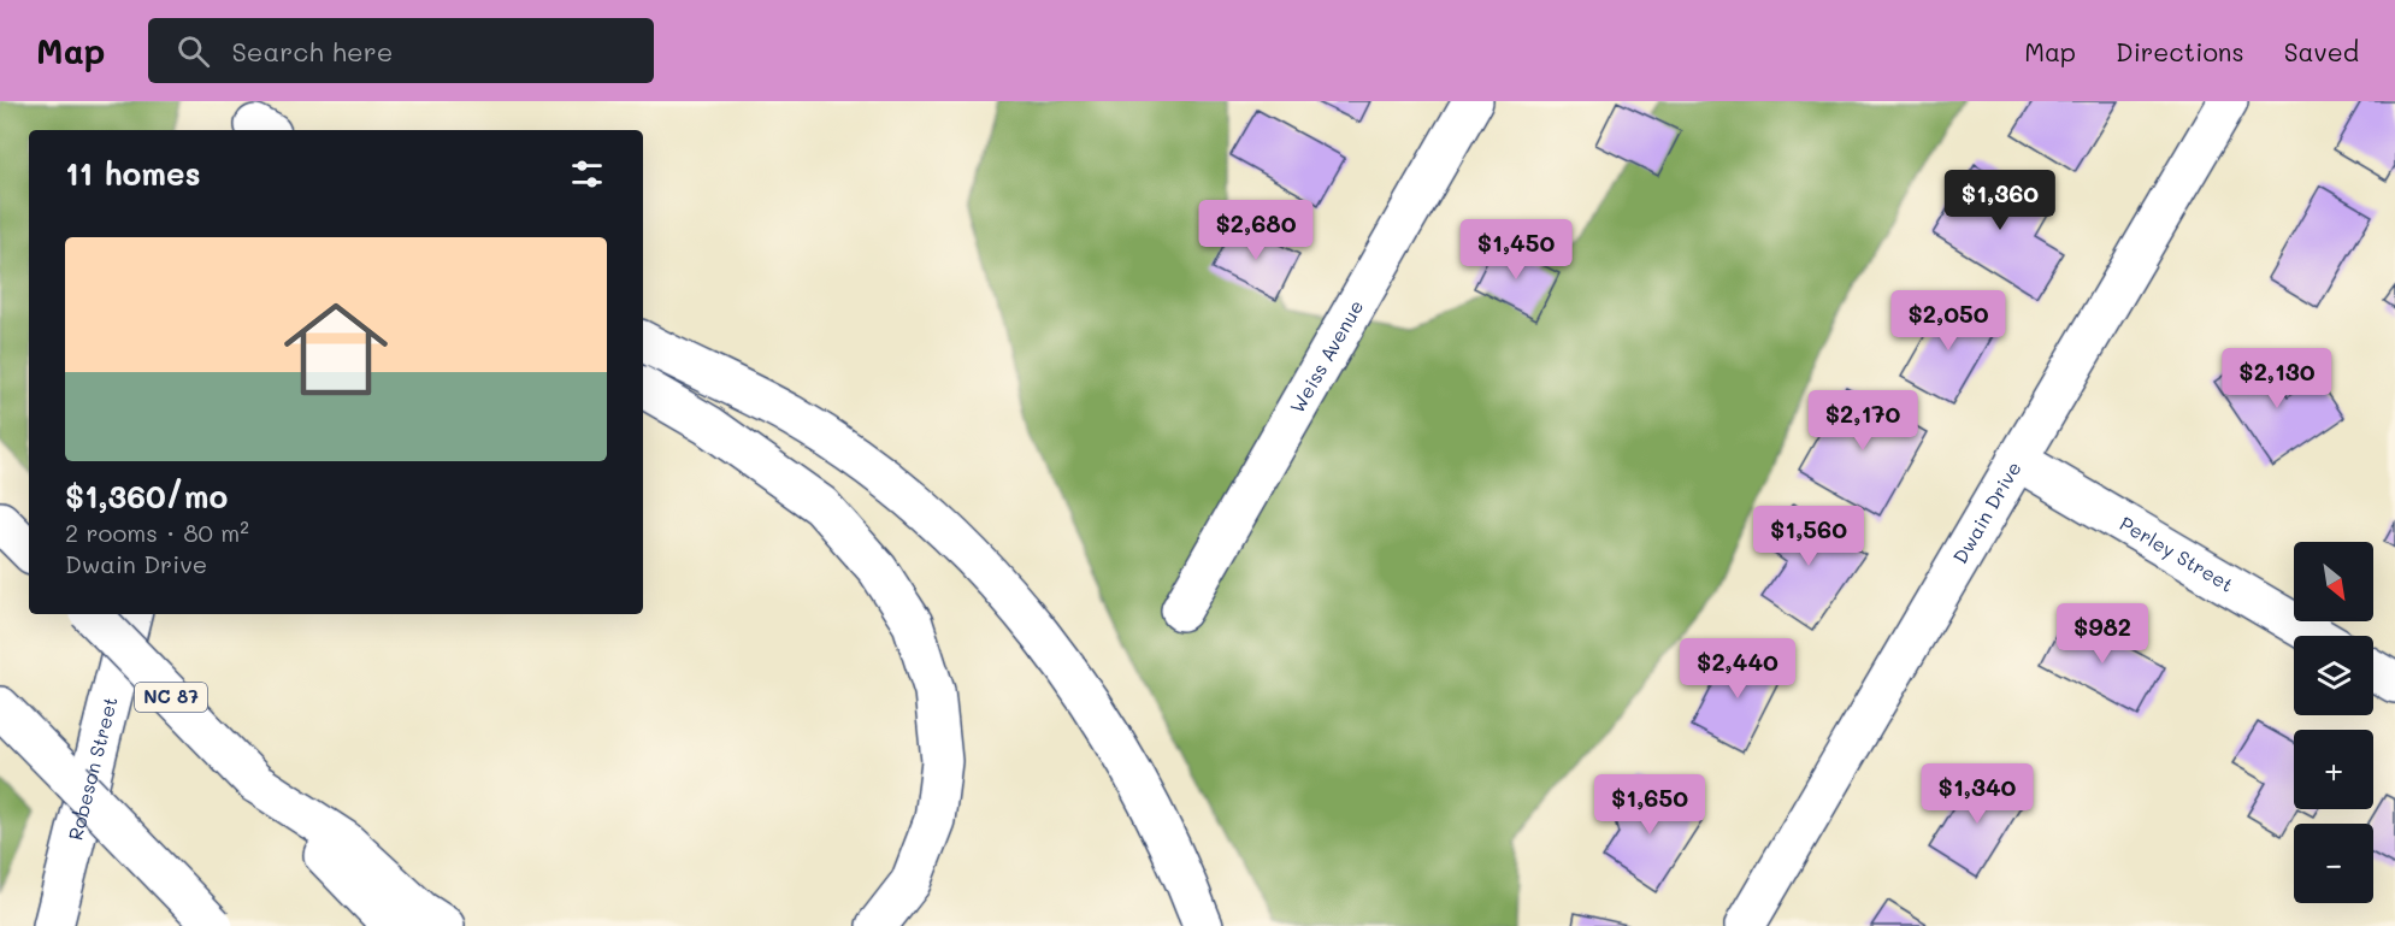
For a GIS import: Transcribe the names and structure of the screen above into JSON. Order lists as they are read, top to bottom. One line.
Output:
{"streets":{"main road":["Weiss Avenue","Dwain Drive","Perley Street","NC 87","Robeson Street"]},"crossings":[["Dwain Drive","Perley Street"]],"north":"bottom right","page":{"header":"Map","search":"Search here","nav":["Map","Directions","Saved"],"heading":"11 homes","price":["$1,360","$2,680","$1,450","$2,050","$2,130","$2,170","$1,560","$982","$2,440","$1,340","$1,650"],"list":[{"name":"$1,360/mo","note":"2 rooms · 80 m² · Dwain Drive"}],"map_buttons":["+","−"]}}
